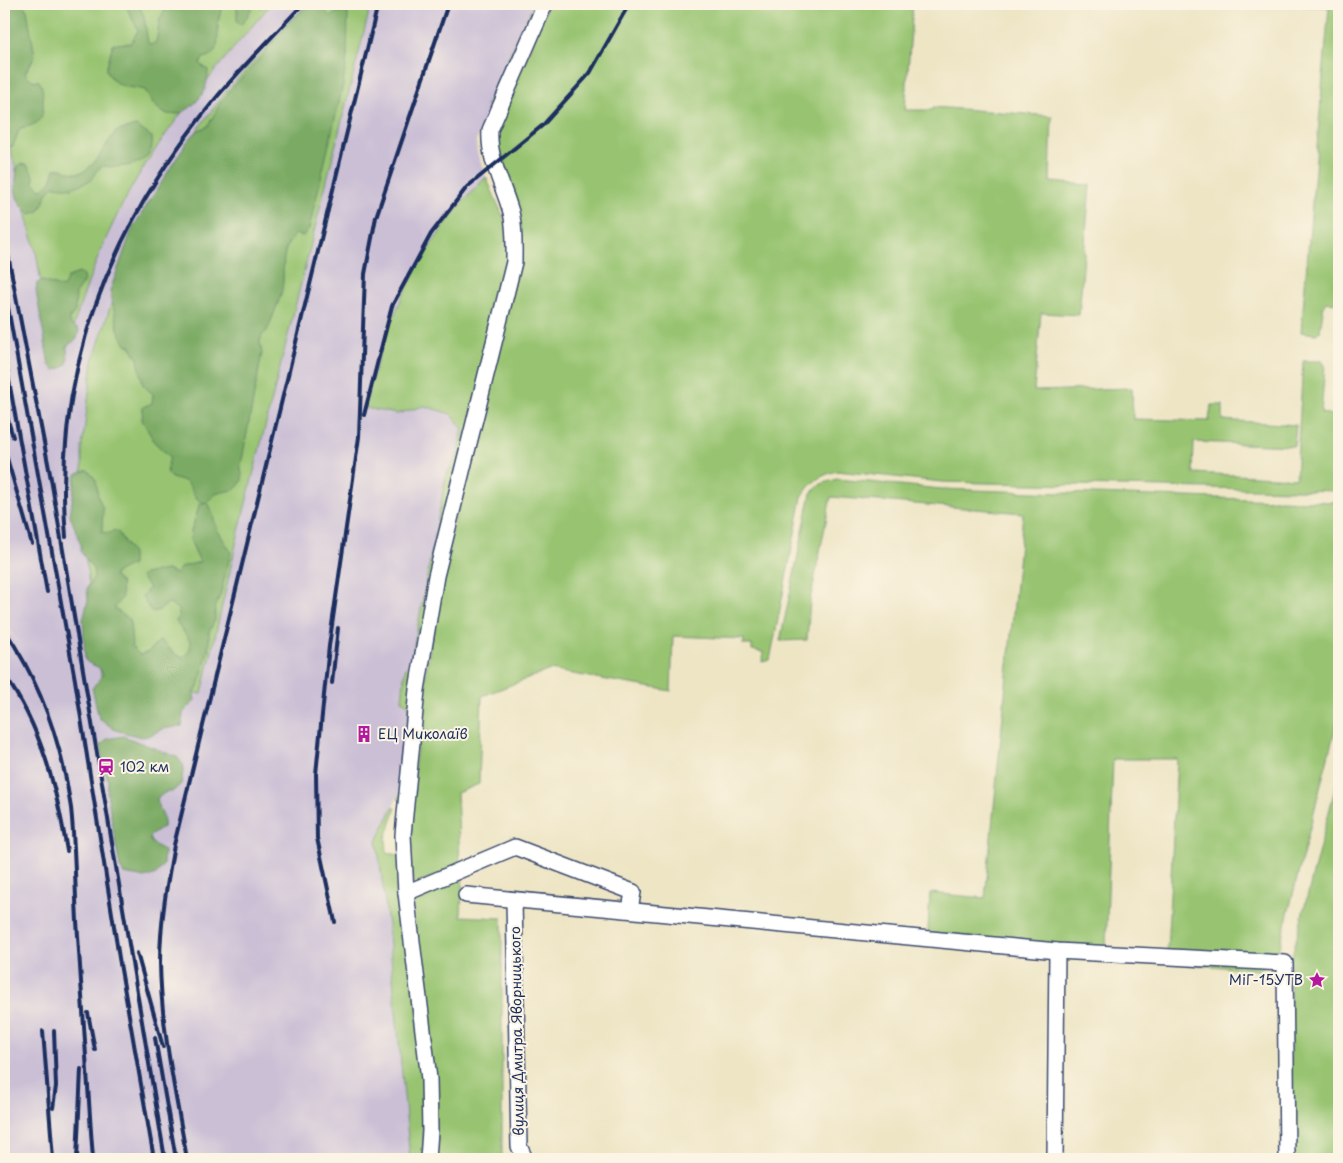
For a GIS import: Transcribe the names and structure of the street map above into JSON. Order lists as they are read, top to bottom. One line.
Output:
{"streets":{"street":["вулиця Дмитра Яворницького"]},"places":{"building":["ЕЦ Миколаїв"],"station":["102 км"],"place":["МіГ-15УТВ"]}}
